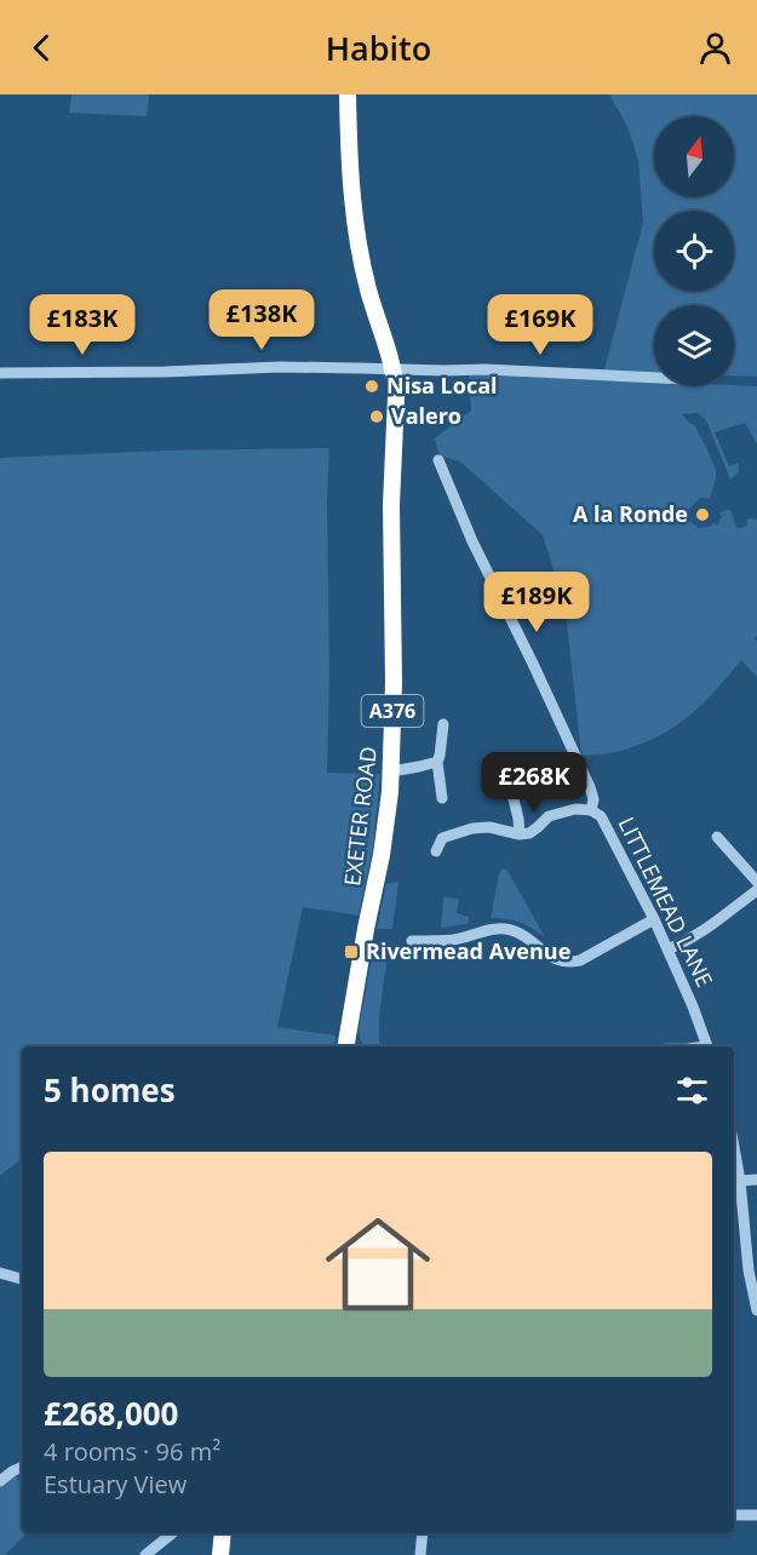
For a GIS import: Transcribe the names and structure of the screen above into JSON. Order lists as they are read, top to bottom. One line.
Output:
{"streets":{"highway":["A376","EXETER ROAD"],"street":["LITTLEMEAD LANE"]},"crossings":[["A376","EXETER ROAD"]],"places":{"other":["Nisa Local","Valero","A la Ronde"],"transit":["Rivermead Avenue"]},"north":"top","page":{"header":"Habito","price":["£138K","£183K","£169K","£189K","£268K"],"heading":"5 homes","list":[{"name":"£268,000","note":"4 rooms · 96 m² · Estuary View"}]}}
